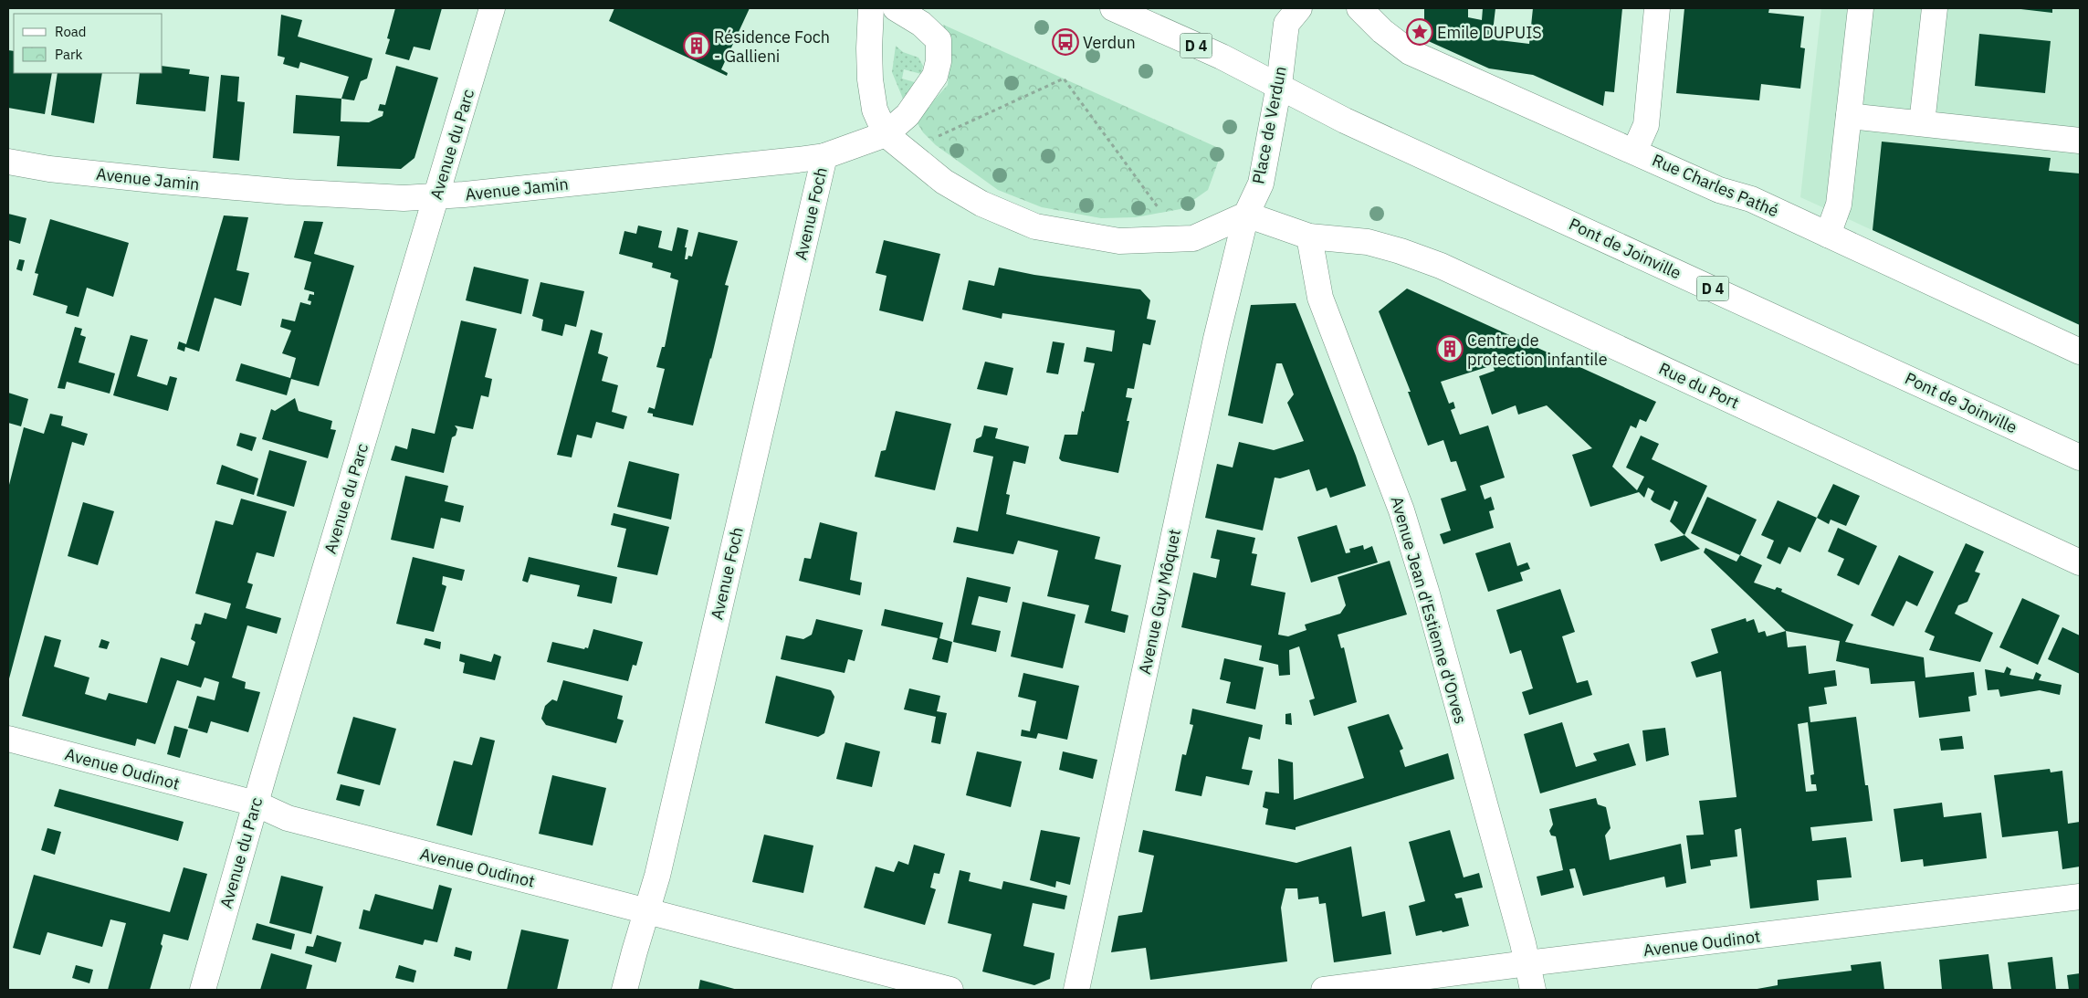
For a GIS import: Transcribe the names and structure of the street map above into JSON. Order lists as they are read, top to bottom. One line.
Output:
{"streets":{"street":["D 4","Place de Verdun","Avenue du Parc","Avenue Jamin","Rue Charles Pathé","Avenue Foch","Pont de Joinville","Rue du Port","Avenue Guy Môquet","Avenue Jean d'Estienne d'Orves","Avenue Oudinot"]},"crossings":[["D 4","Place de Verdun"],["D 4","Pont de Joinville"],["Place de Verdun","Pont de Joinville"],["Place de Verdun","Rue du Port"],["Place de Verdun","Avenue Guy Môquet"],["Avenue du Parc","Avenue Jamin"],["Avenue du Parc","Avenue Oudinot"],["Avenue Jamin","Avenue Foch"],["Avenue Foch","Avenue Oudinot"],["Rue du Port","Avenue Guy Môquet"],["Rue du Port","Avenue Jean d'Estienne d'Orves"],["Avenue Jean d'Estienne d'Orves","Avenue Oudinot"]],"places":{"place":["Emile DUPUIS"],"bus stop":["Verdun"],"building":["Résidence Foch - Gallieni","Centre de protection infantile"]},"legend":["Road","Park"]}
